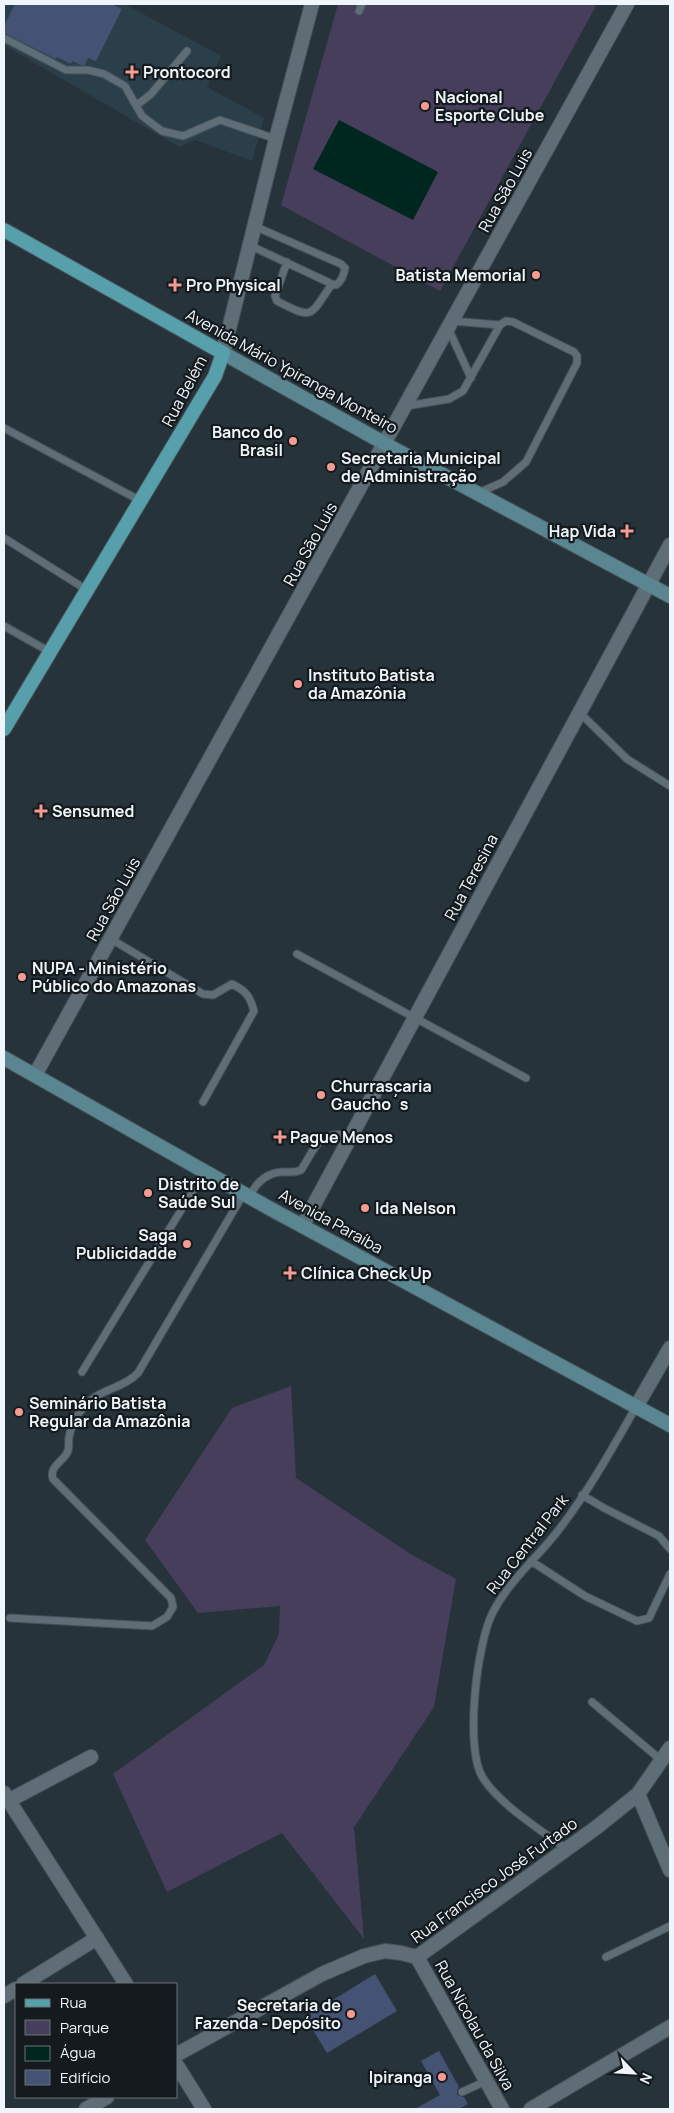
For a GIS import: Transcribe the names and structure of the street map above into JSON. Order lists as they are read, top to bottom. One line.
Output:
{"streets":{"main road":["Avenida Mário Ypiranga Monteiro","Rua Belém","Avenida Paraíba"],"street":["Rua São Luis","Rua Teresina","Rua Francisco José Furtado","Rua Nicolau da Silva"],"lane":["Rua Central Park"]},"crossings":[["Rua São Luis","Avenida Mário Ypiranga Monteiro"],["Rua São Luis","Avenida Paraíba"],["Avenida Mário Ypiranga Monteiro","Rua Belém"],["Avenida Mário Ypiranga Monteiro","Rua Teresina"],["Rua Teresina","Avenida Paraíba"],["Avenida Paraíba","Rua Central Park"],["Rua Central Park","Rua Francisco José Furtado"],["Rua Francisco José Furtado","Rua Nicolau da Silva"]],"places":{"health":["Prontocord","Pro Physical","Hap Vida","Sensumed","Pague Menos","Clínica Check Up"],"other":["Nacional Esporte Clube","Batista Memorial","Banco do Brasil","Secretaria Municipal de Administração","Instituto Batista da Amazônia","NUPA - Ministério Público do Amazonas","Churrascaria Gaucho´s","Distrito de Saúde Sul","Ida Nelson","Saga Publicidadde","Seminário Batista Regular da Amazônia","Secretaria de Fazenda - Depósito","Ipiranga"]},"legend":["Rua","Parque","Água","Edifício"],"north":"bottom right"}
